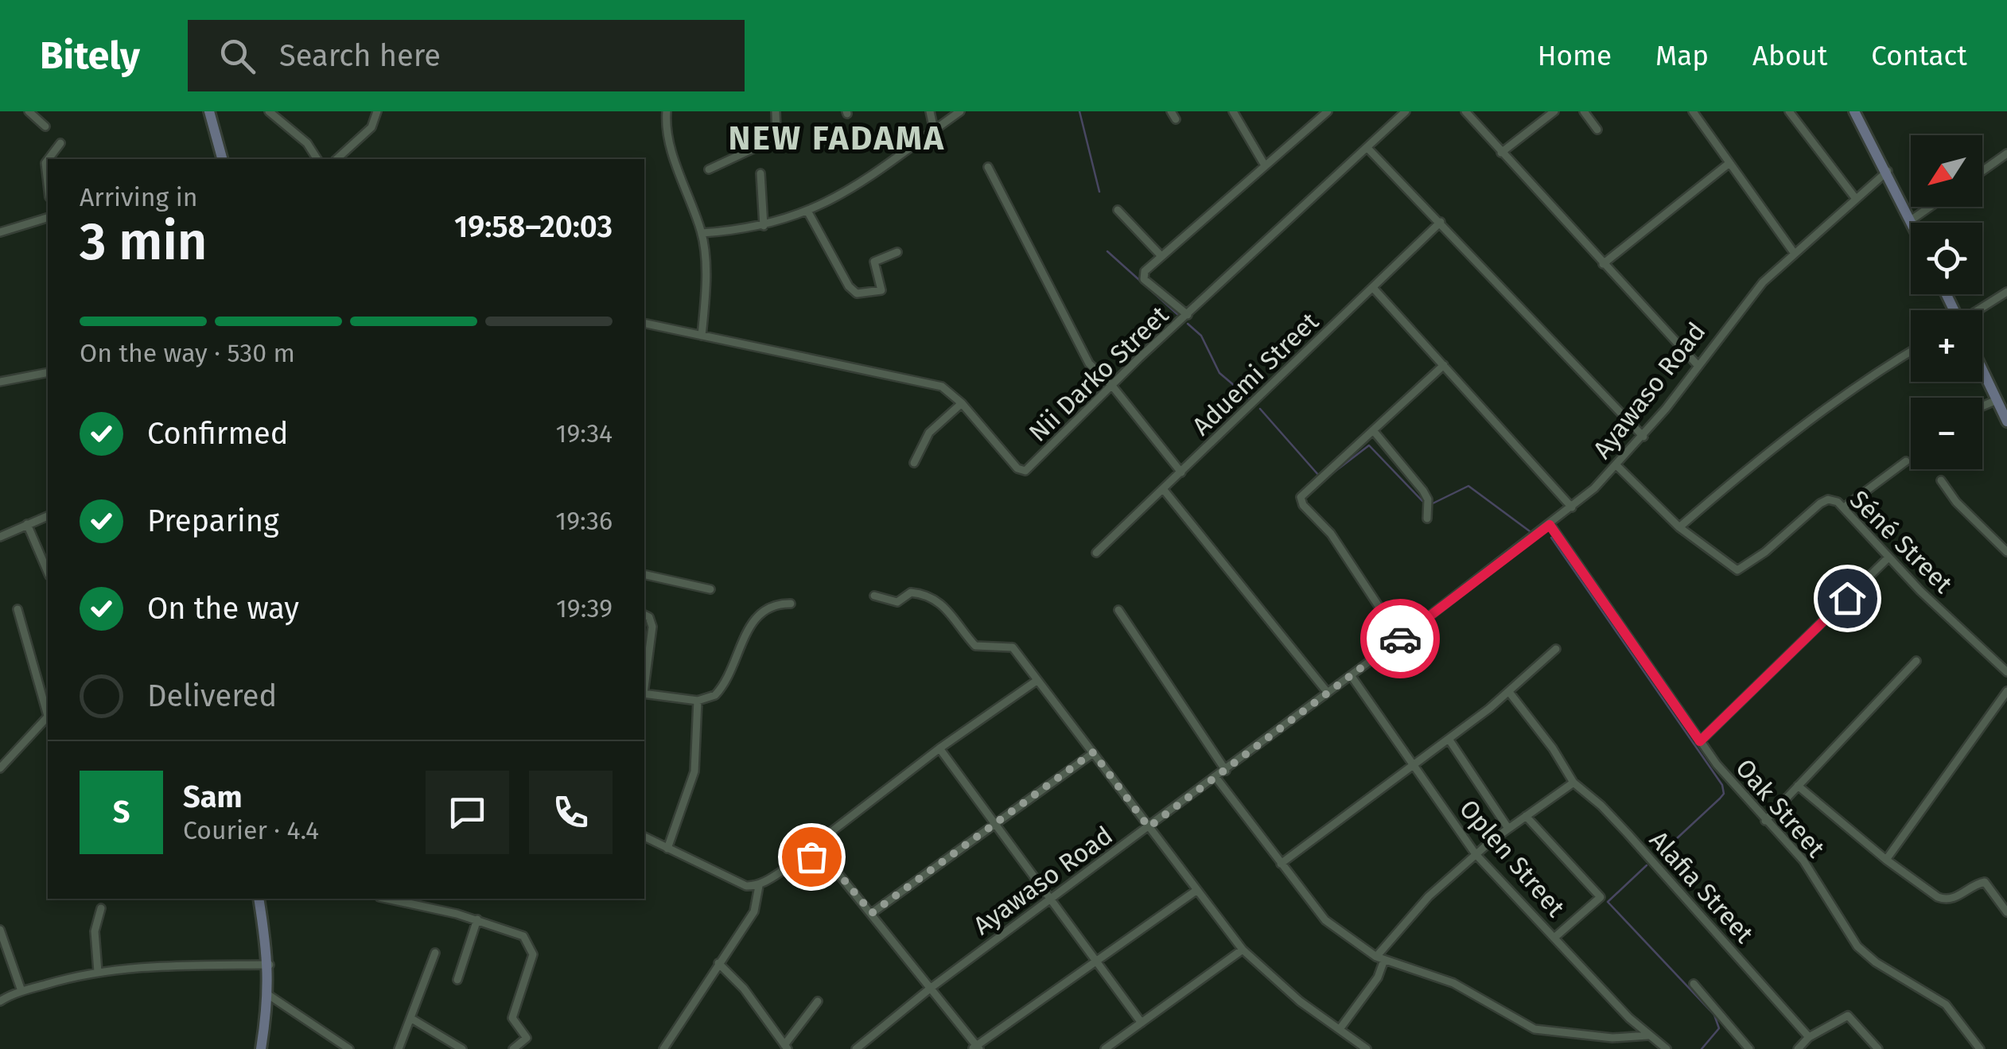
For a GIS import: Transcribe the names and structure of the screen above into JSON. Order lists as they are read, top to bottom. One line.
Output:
{"streets":{"street":["Nii Darko Street","Aduemi Street","Ayawaso Road","Séné Street","Oak Street","Oplen Street","Alafia Street"]},"crossings":[["Ayawaso Road","Séné Street"],["Ayawaso Road","Oak Street"],["Ayawaso Road","Oplen Street"]],"districts":["NEW FADAMA"],"north":"bottom left","page":{"header":"Bitely","search":"Search here","nav":["Home","Map","About","Contact"],"map_buttons":["+","−"],"heading":["3 min","Arriving in","19:58–20:03"],"panel":["Sam","Courier · 4.4"],"bar":"On the way · 530 m","list":[["Confirmed","19:34"],["Preparing","19:36"],["On the way","19:39"],"Delivered"],"round":"S"}}
